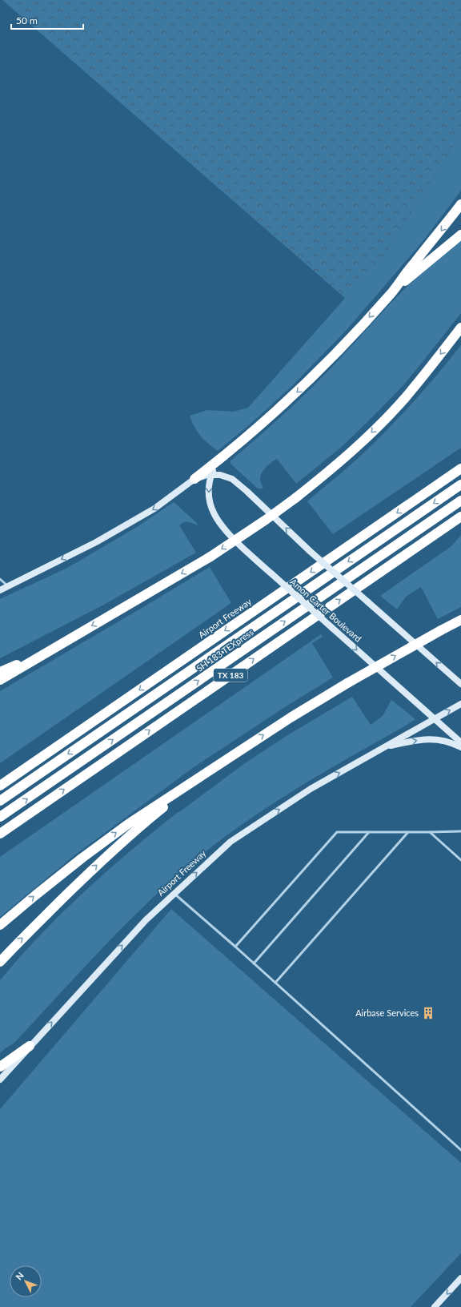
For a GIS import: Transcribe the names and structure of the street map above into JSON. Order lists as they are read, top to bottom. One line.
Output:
{"streets":{"highway":["Airport Freeway","SH 183 TEXpress","TX 183"],"main road":["Amon Carter Boulevard"]},"crossings":[["Amon Carter Boulevard","Airport Freeway"]],"places":{"building":["Airbase Services"]},"scale_bar":"50 m","north":"top left"}
